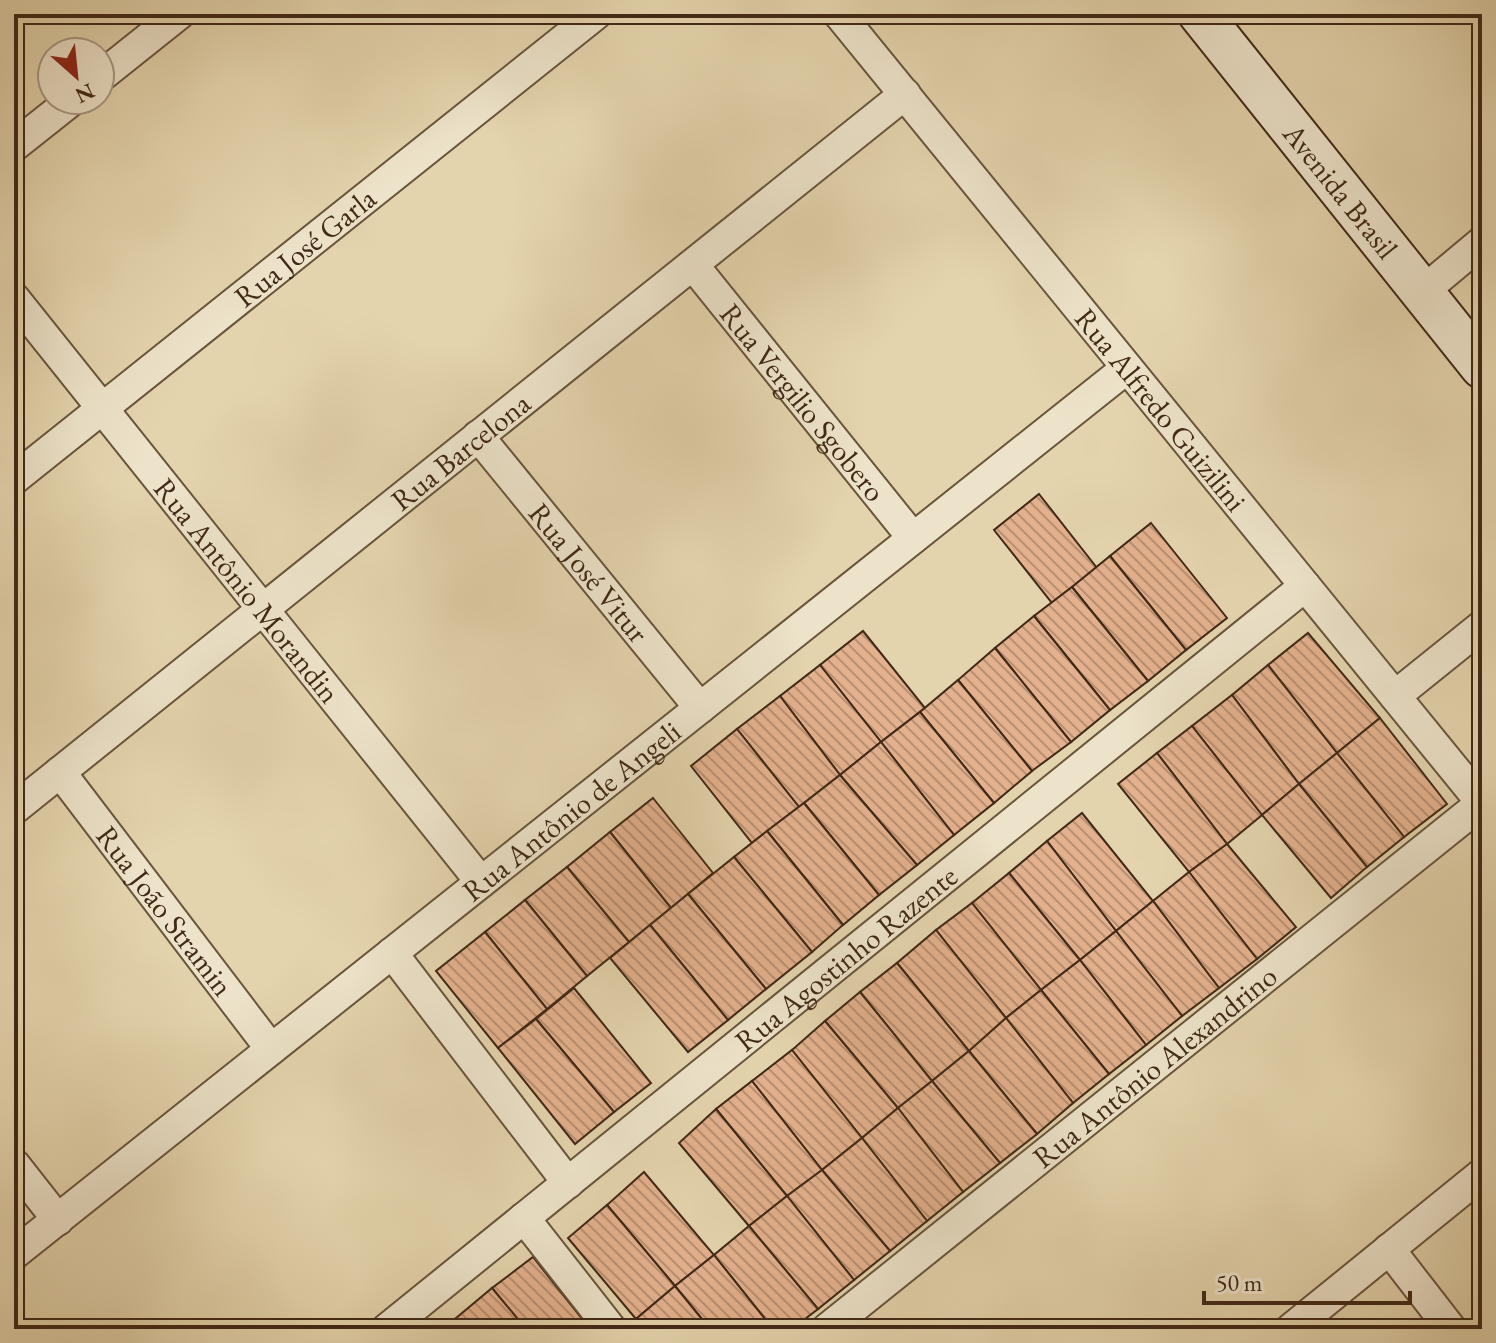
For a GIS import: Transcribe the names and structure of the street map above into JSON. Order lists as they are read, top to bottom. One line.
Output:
{"streets":{"main road":["Avenida Brasil"],"street":["Rua José Garla","Rua Vergilio Sgobero","Rua Alfredo Guizilini","Rua Barcelona","Rua José Vitur","Rua Antônio Morandin","Rua Antônio de Angeli","Rua João Stramin","Rua Agostinho Razente","Rua Antônio Alexandrino"]},"crossings":[["Rua José Garla","Rua Antônio Morandin"],["Rua Vergilio Sgobero","Rua Barcelona"],["Rua Vergilio Sgobero","Rua Antônio de Angeli"],["Rua Alfredo Guizilini","Rua Barcelona"],["Rua Alfredo Guizilini","Rua Antônio de Angeli"],["Rua Alfredo Guizilini","Rua Agostinho Razente"],["Rua Alfredo Guizilini","Rua Antônio Alexandrino"],["Rua Barcelona","Rua José Vitur"],["Rua Barcelona","Rua Antônio Morandin"],["Rua Barcelona","Rua João Stramin"],["Rua José Vitur","Rua Antônio de Angeli"],["Rua Antônio Morandin","Rua Antônio de Angeli"],["Rua Antônio de Angeli","Rua João Stramin"]],"scale_bar":"50 m","north":"bottom right"}
